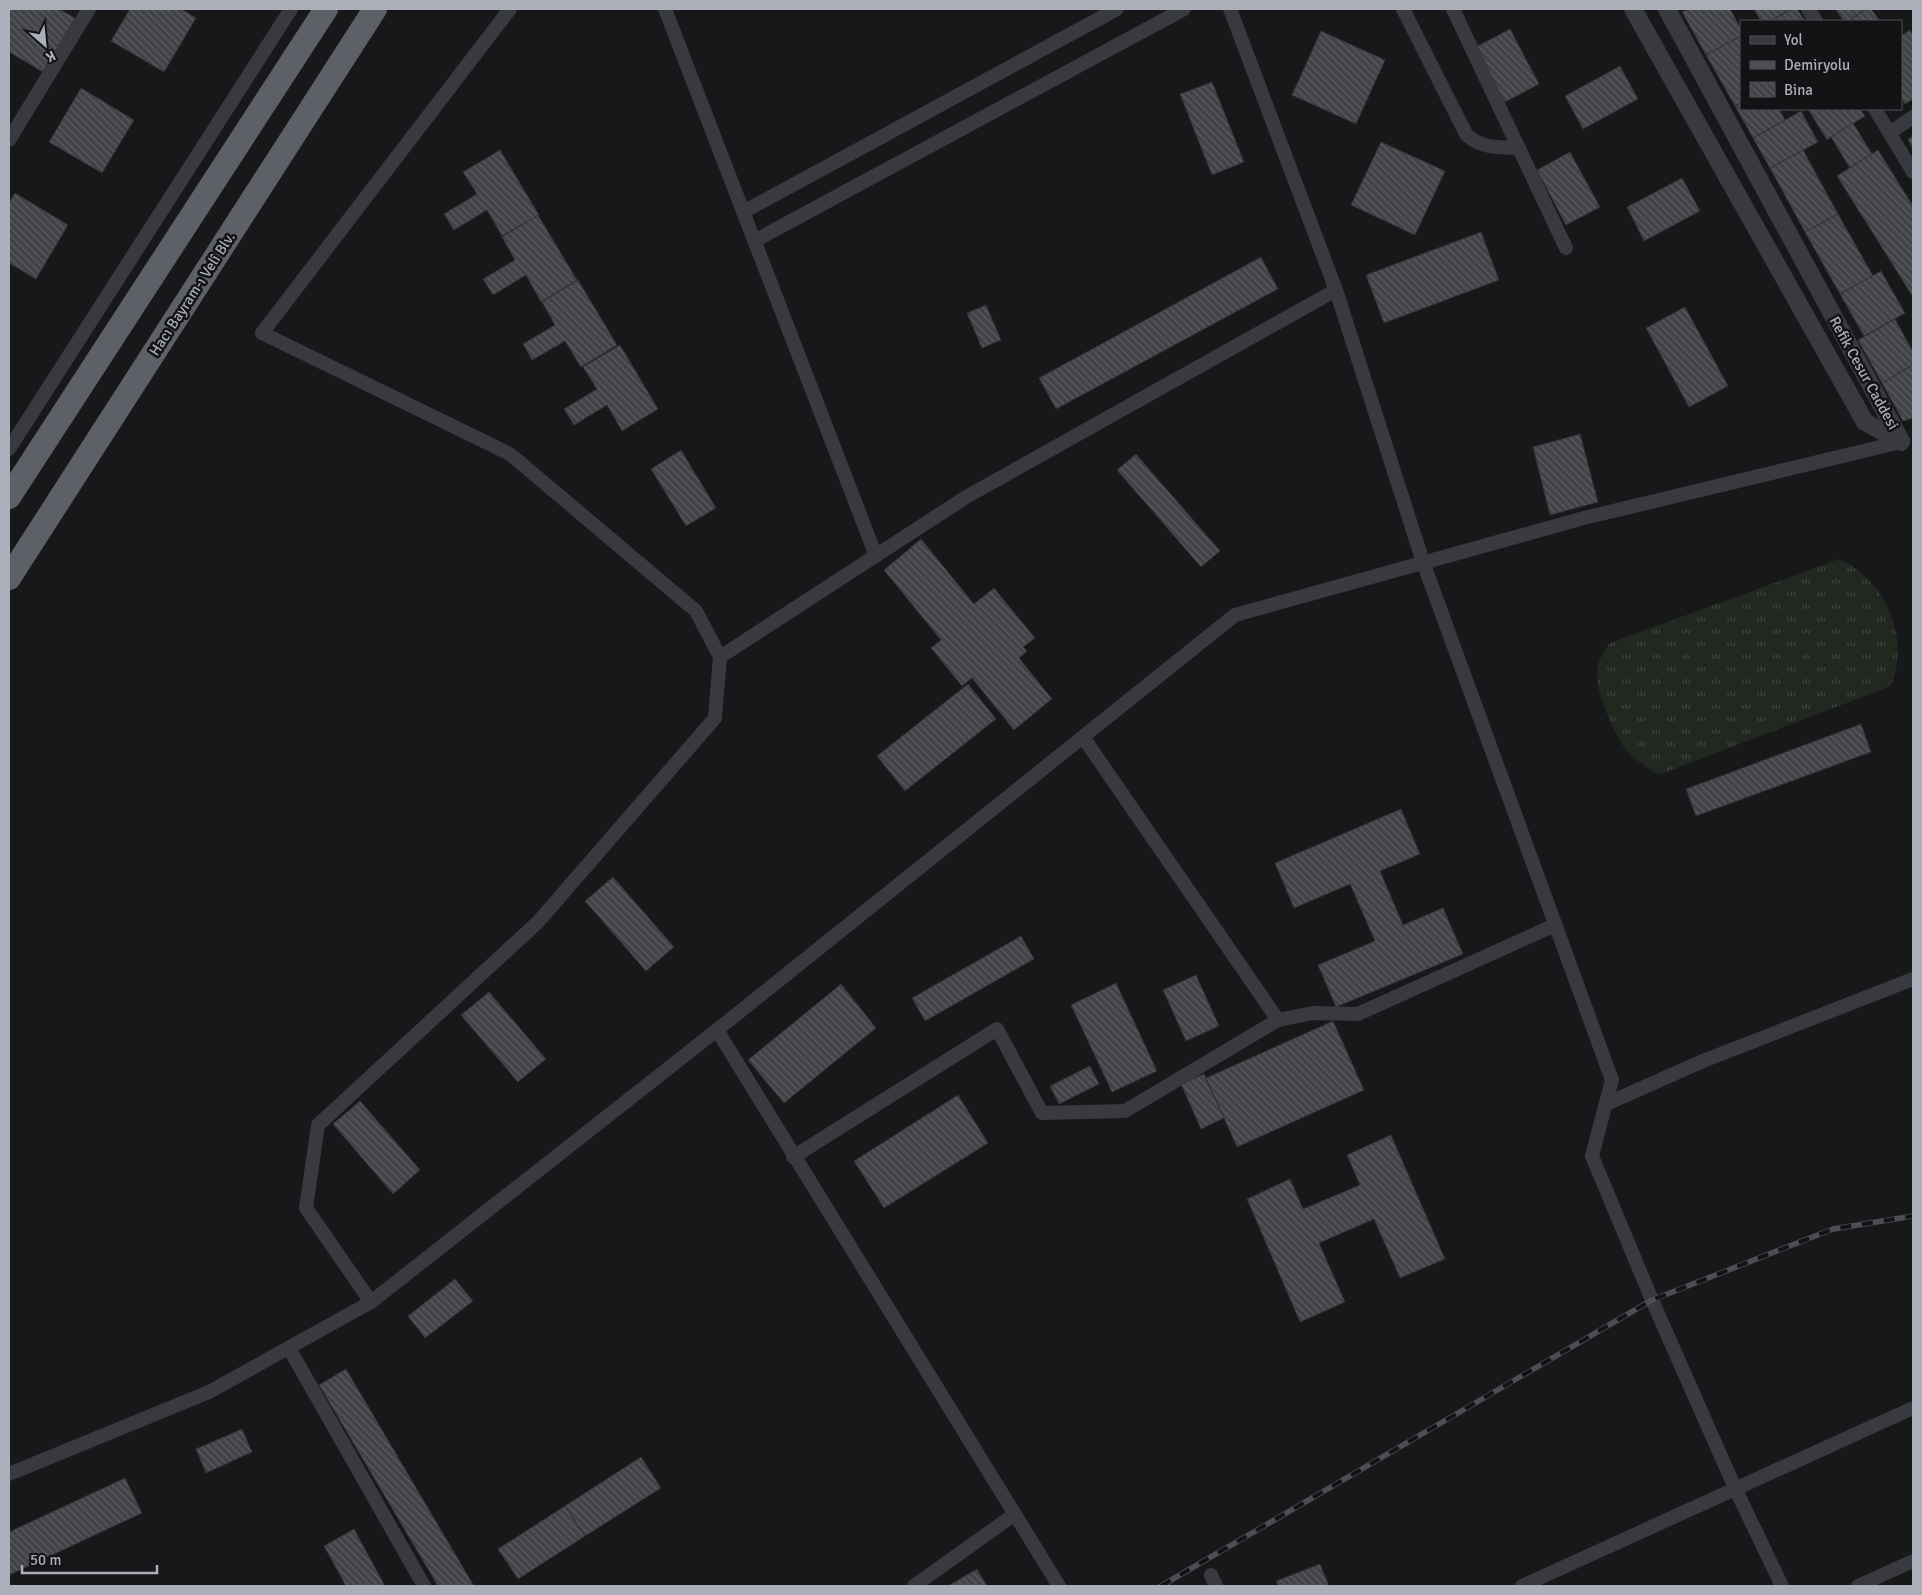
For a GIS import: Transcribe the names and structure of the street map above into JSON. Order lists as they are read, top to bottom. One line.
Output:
{"streets":{"highway":["Hacı Bayram-ı Velî Blv."],"street":["Refik Cesur Caddesi"]},"legend":["Yol","Demiryolu","Bina"],"scale_bar":"50 m","north":"bottom right"}
